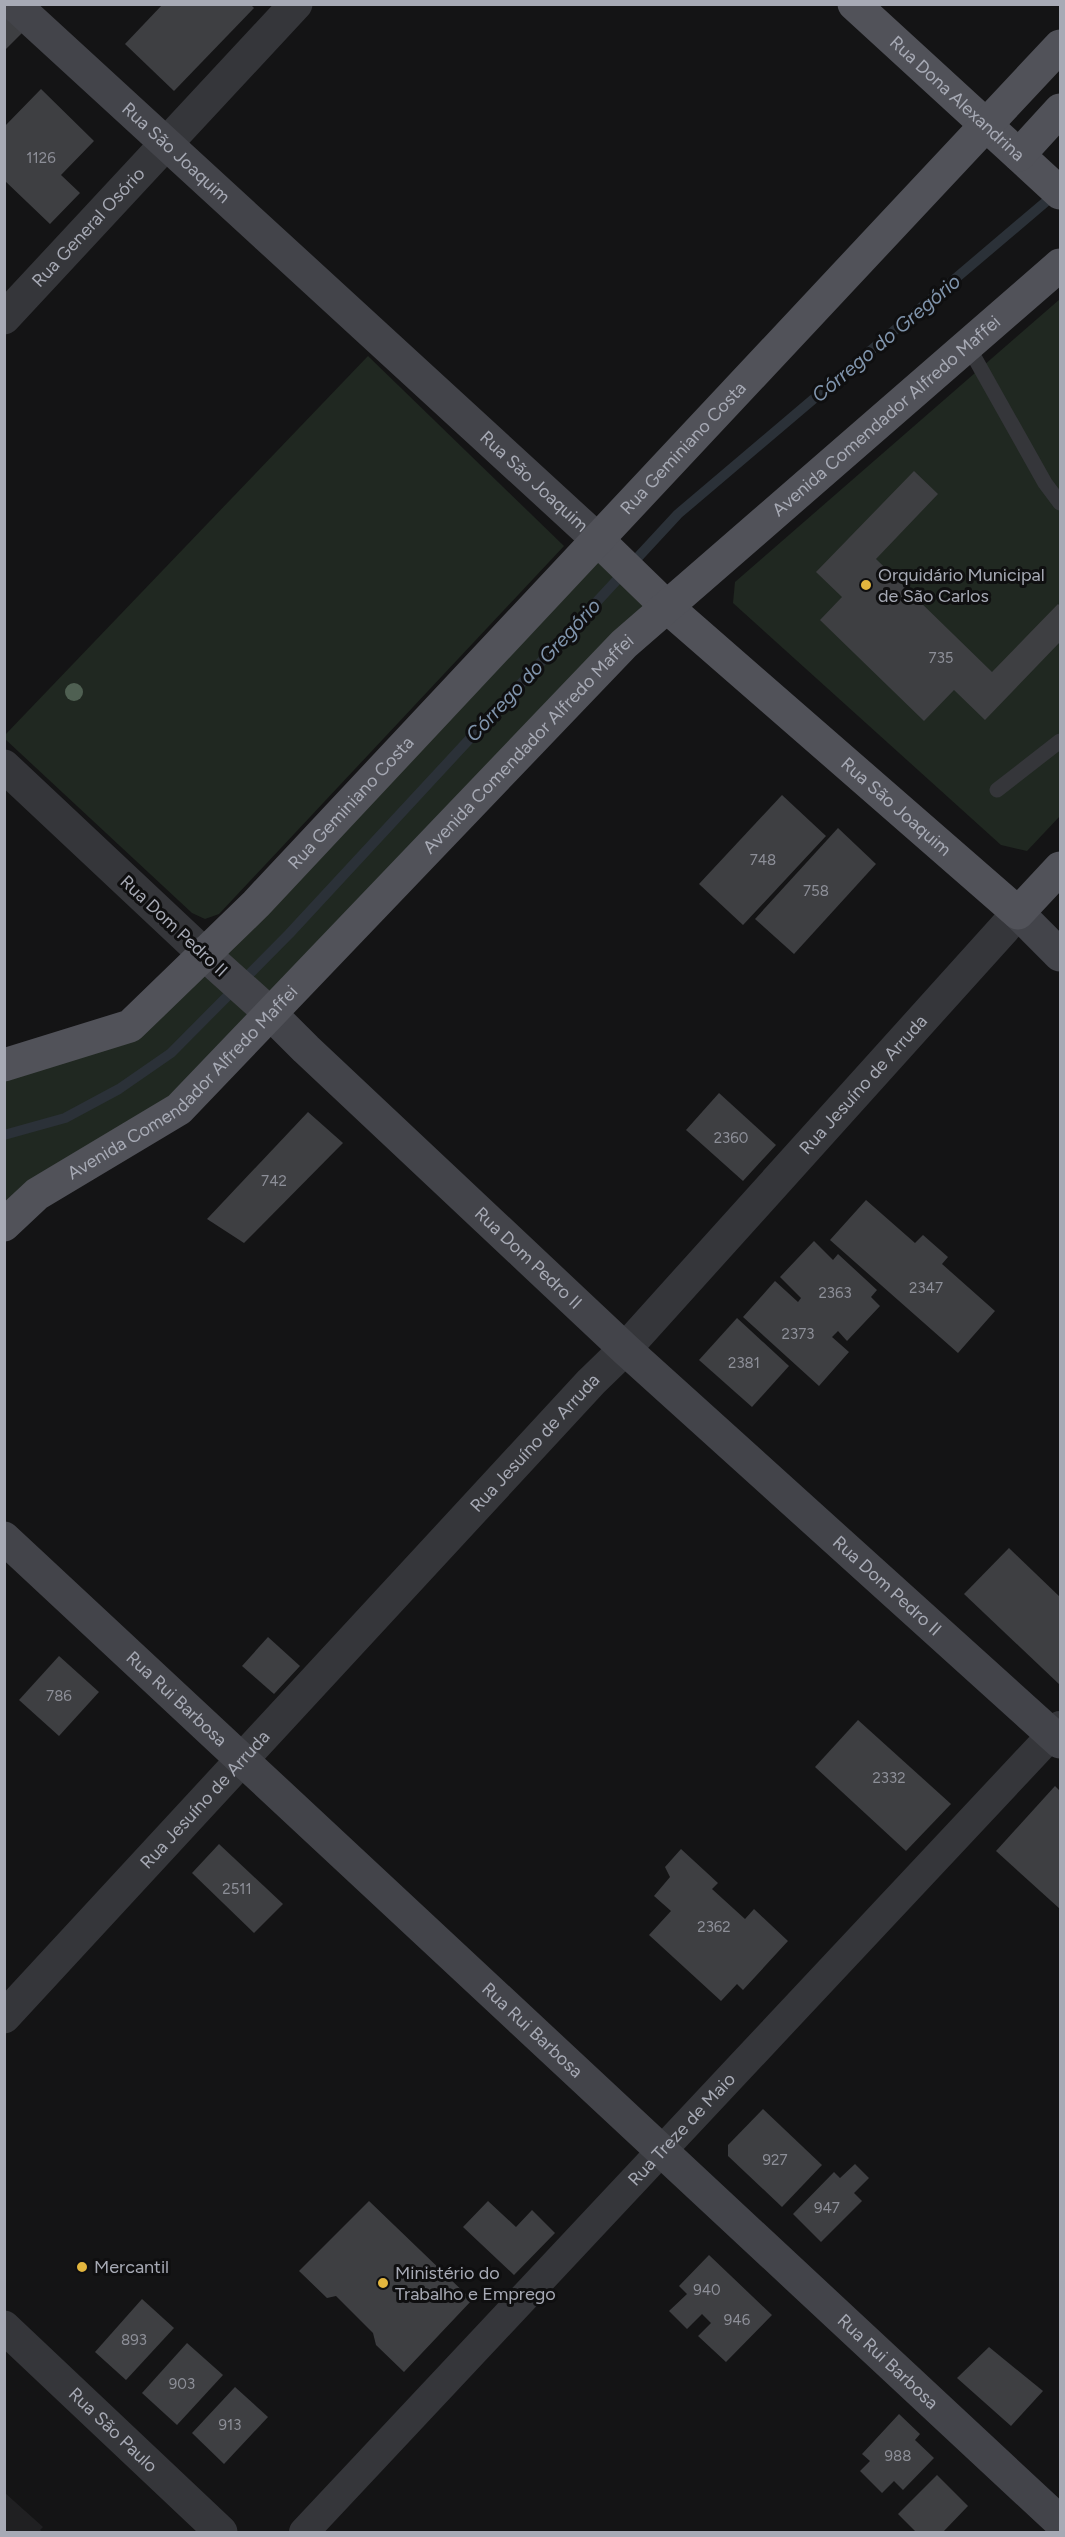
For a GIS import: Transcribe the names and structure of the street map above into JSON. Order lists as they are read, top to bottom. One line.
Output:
{"streets":{"main road":["Rua Dona Alexandrina","Rua São Joaquim","Avenida Comendador Alfredo Maffei","Rua Geminiano Costa","Rua Dom Pedro II","Rua Jesuíno de Arruda","Rua Rui Barbosa"],"street":["Rua General Osório","Rua Treze de Maio","Rua São Paulo"]},"crossings":[["Rua Dona Alexandrina","Rua Geminiano Costa"],["Rua São Joaquim","Rua General Osório"],["Rua São Joaquim","Avenida Comendador Alfredo Maffei"],["Rua São Joaquim","Rua Geminiano Costa"],["Rua São Joaquim","Rua Jesuíno de Arruda"],["Avenida Comendador Alfredo Maffei","Rua Dom Pedro II"],["Rua Geminiano Costa","Rua Dom Pedro II"],["Rua Dom Pedro II","Rua Jesuíno de Arruda"],["Rua Dom Pedro II","Rua Treze de Maio"],["Rua Jesuíno de Arruda","Rua Rui Barbosa"],["Rua Rui Barbosa","Rua Treze de Maio"]],"water":["Córrego do Gregório"],"places":["Orquidário Municipal de São Carlos","Mercantil","Ministério do Trabalho e Emprego"],"house_numbers":["1126","735","748","758","2360","742","2347","2363","2373","2381","786","2332","2511","2362","927","947","940","946","893","903","913","988"]}
